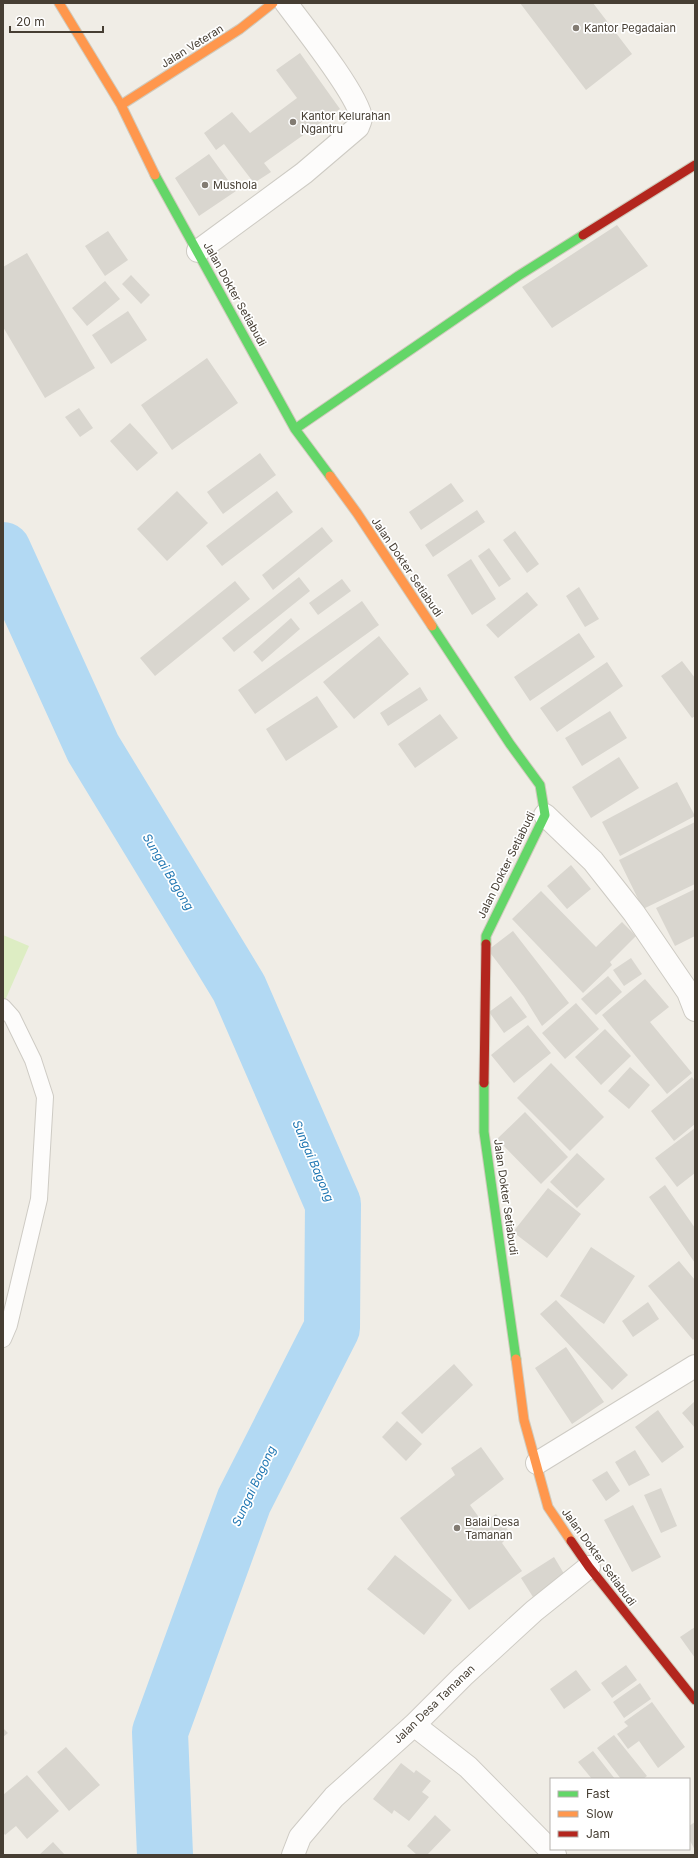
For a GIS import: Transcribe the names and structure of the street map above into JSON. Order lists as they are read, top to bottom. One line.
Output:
{"streets":{"street":["Jalan Veteran","Jalan Dokter Setiabudi","Jalan Desa Tamanan"]},"crossings":[["Jalan Veteran","Jalan Dokter Setiabudi"],["Jalan Dokter Setiabudi","Jalan Desa Tamanan"]],"water":["Sungai Bagong"],"places":["Kantor Pegadaian","Kantor Kelurahan Ngantru","Mushola","Balai Desa Tamanan"],"legend":["Fast","Slow","Jam"],"scale_bar":"20 m"}
